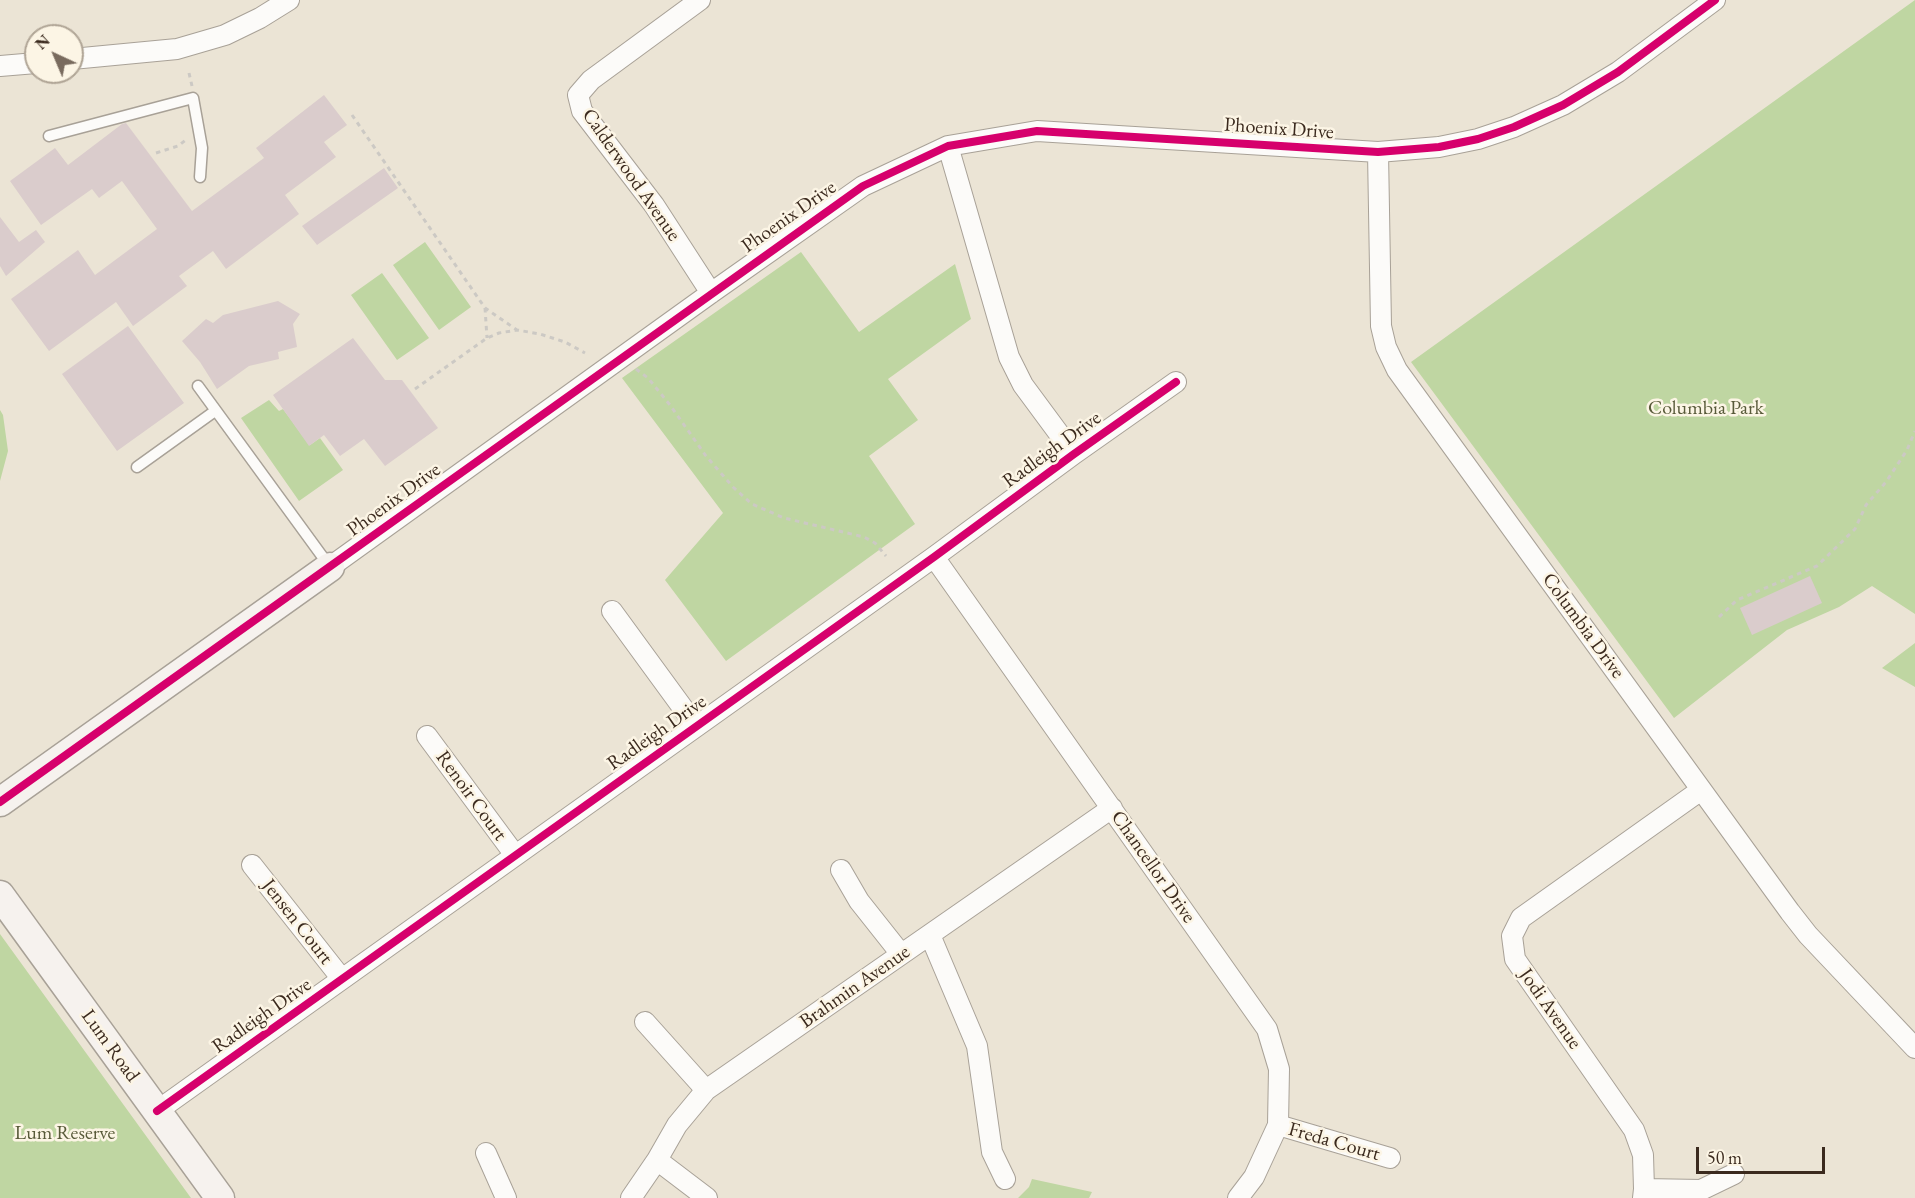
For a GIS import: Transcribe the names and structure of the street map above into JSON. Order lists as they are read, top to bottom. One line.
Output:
{"streets":{"street":["Phoenix Drive","Calderwood Avenue","Radleigh Drive","Columbia Drive","Renoir Court","Chancellor Drive","Jensen Court","Brahmin Avenue","Jodi Avenue","Lum Road","Freda Court"]},"crossings":[["Phoenix Drive","Calderwood Avenue"],["Phoenix Drive","Radleigh Drive"],["Phoenix Drive","Columbia Drive"],["Radleigh Drive","Renoir Court"],["Radleigh Drive","Chancellor Drive"],["Radleigh Drive","Jensen Court"],["Radleigh Drive","Lum Road"],["Columbia Drive","Jodi Avenue"],["Chancellor Drive","Brahmin Avenue"],["Chancellor Drive","Freda Court"]],"parks":["Columbia Park","Lum Reserve"],"scale_bar":"50 m","north":"top left"}
